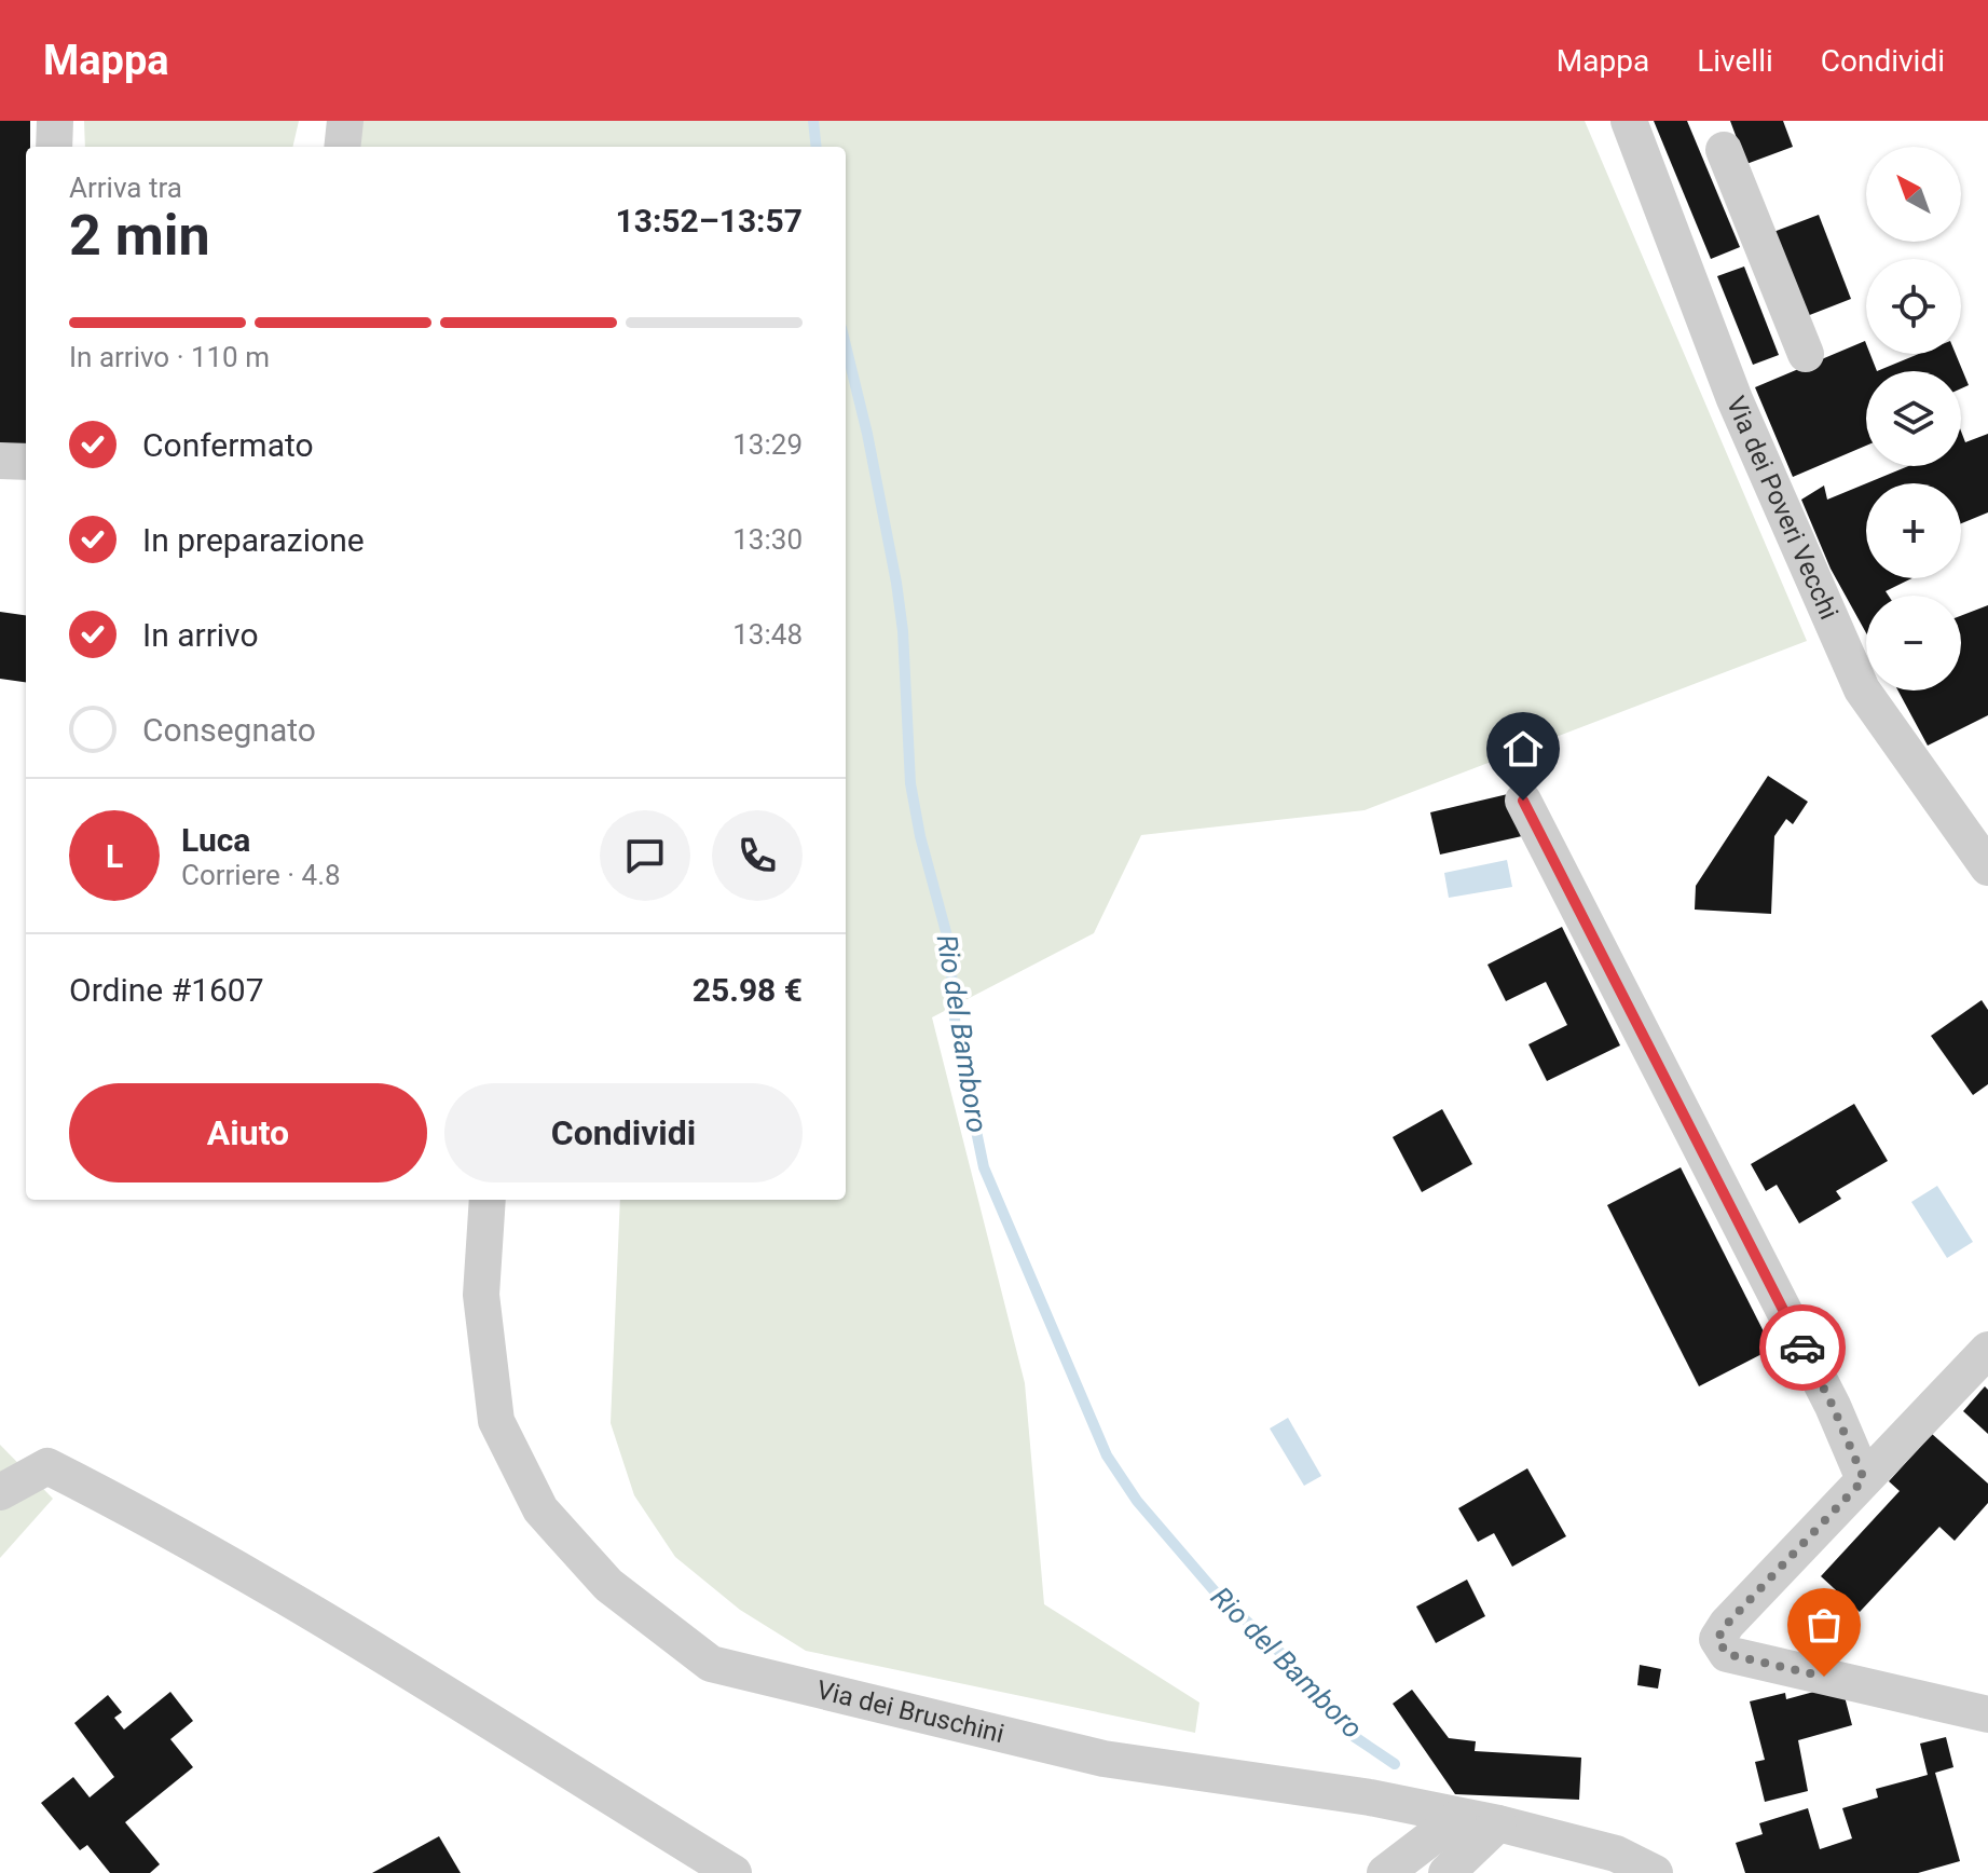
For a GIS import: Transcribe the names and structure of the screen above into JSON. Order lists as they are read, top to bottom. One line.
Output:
{"streets":{"street":["Via dei Poveri Vecchi","Via dei Bruschini"]},"water":["Rio del Bamboro"],"north":"top left","page":{"header":"Mappa","nav":["Mappa","Livelli","Condividi"],"map_buttons":["+","−"],"heading":["2 min","Arriva tra","13:52–13:57"],"panel":["Luca","Corriere · 4.8","Ordine #1607","25.98 €"],"bar":"In arrivo · 110 m","list":[["Confermato","13:29"],["In preparazione","13:30"],["In arrivo","13:48"],"Consegnato"],"round":"L","buttons":["Aiuto","Condividi"]}}
